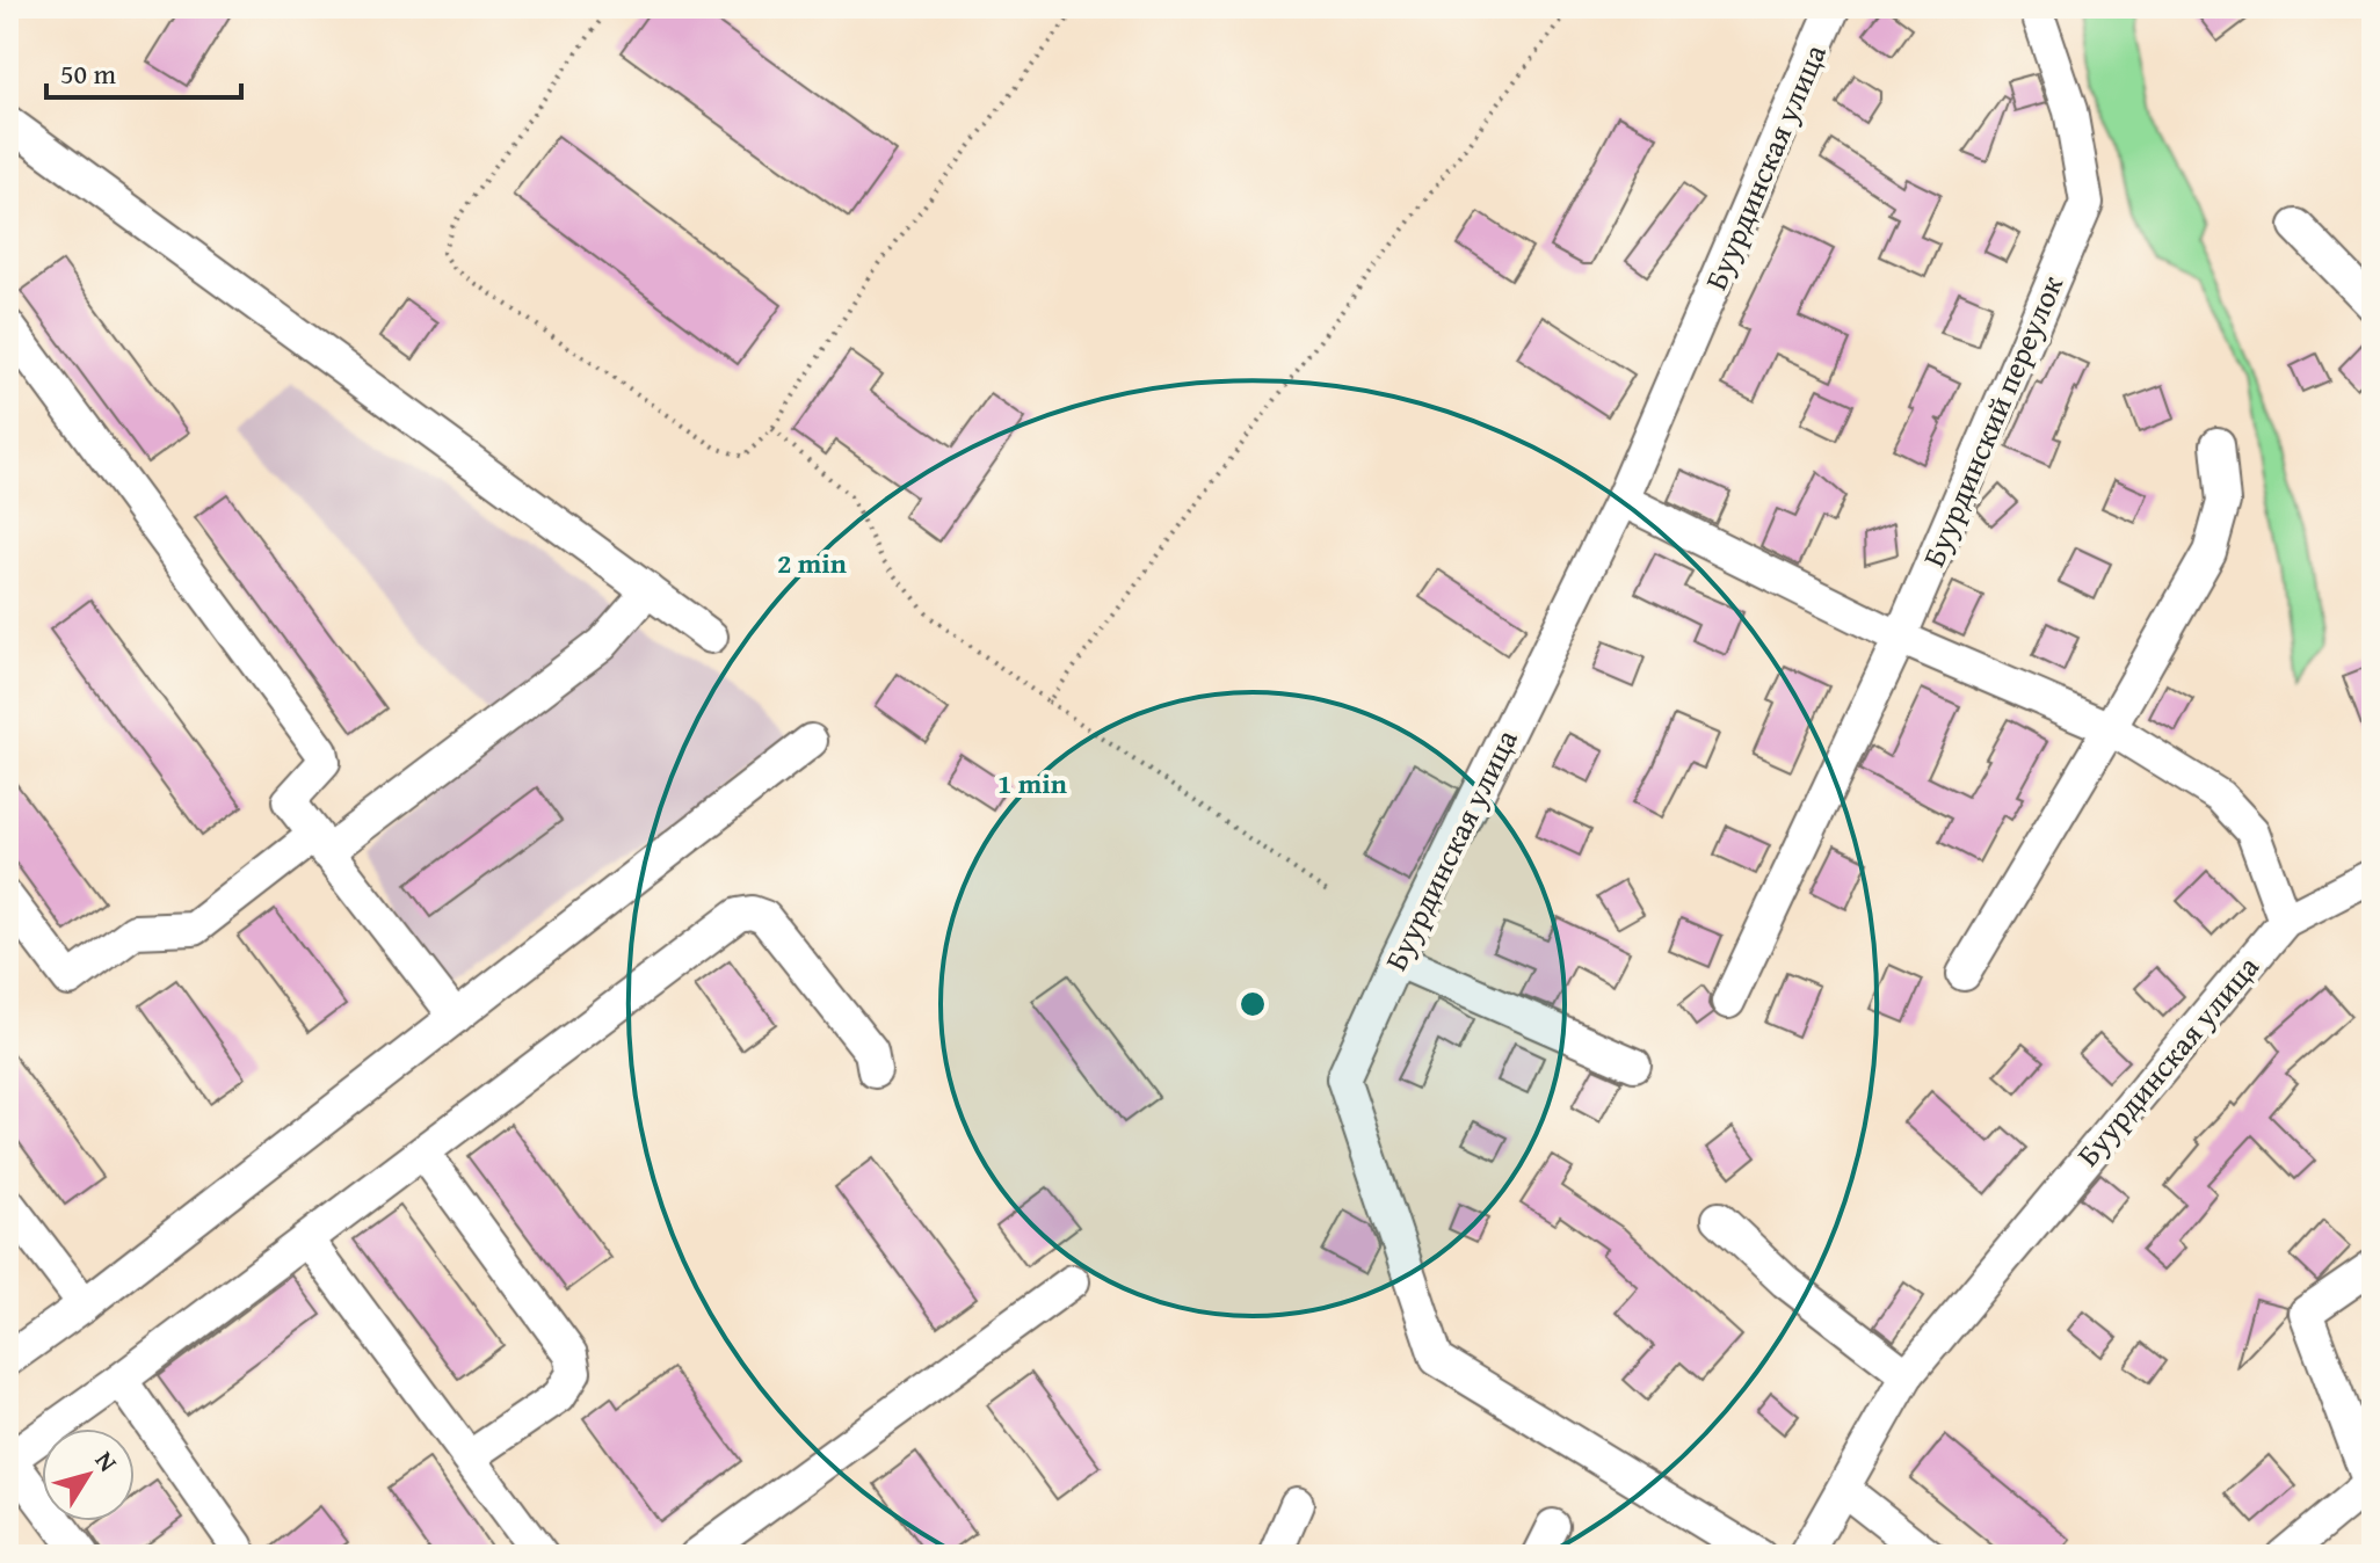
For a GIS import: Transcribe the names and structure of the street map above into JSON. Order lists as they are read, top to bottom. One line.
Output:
{"streets":{"street":["Буурдинская улица","Буурдинский переулок"]},"scale_bar":"50 m","north":"top right","rings":["2 min","1 min"]}
